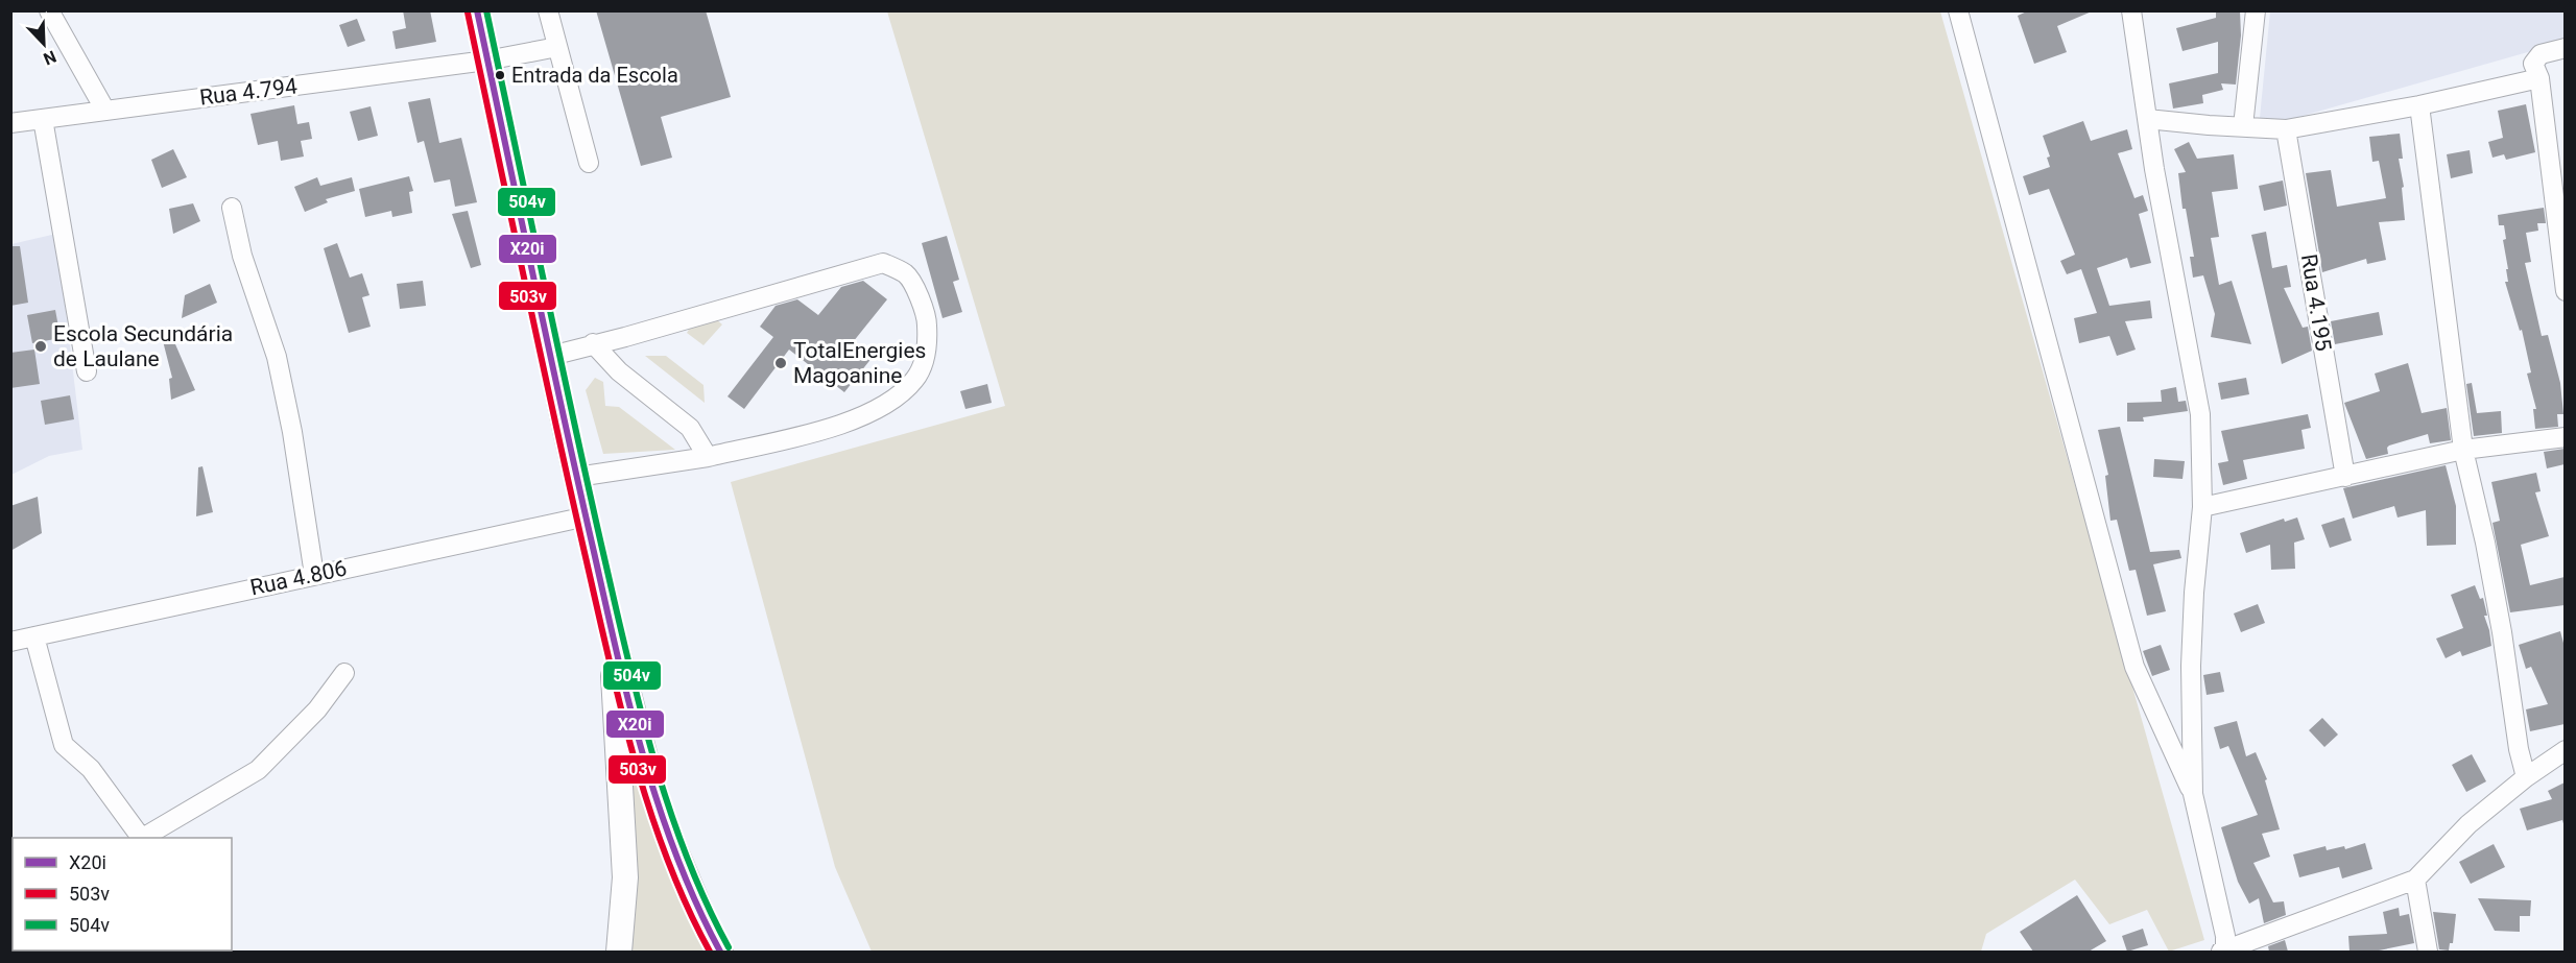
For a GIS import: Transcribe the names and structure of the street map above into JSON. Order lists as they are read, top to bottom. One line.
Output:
{"streets":{"street":["Rua 4.794","Rua 4.195","Rua 4.806"]},"places":["Entrada da Escola","Escola Secundária de Laulane","TotalEnergies Magoanine"],"lines":["transit line X20i","transit line 504v","transit line 503v"],"legend":["X20i","503v","504v"],"north":"bottom right"}
